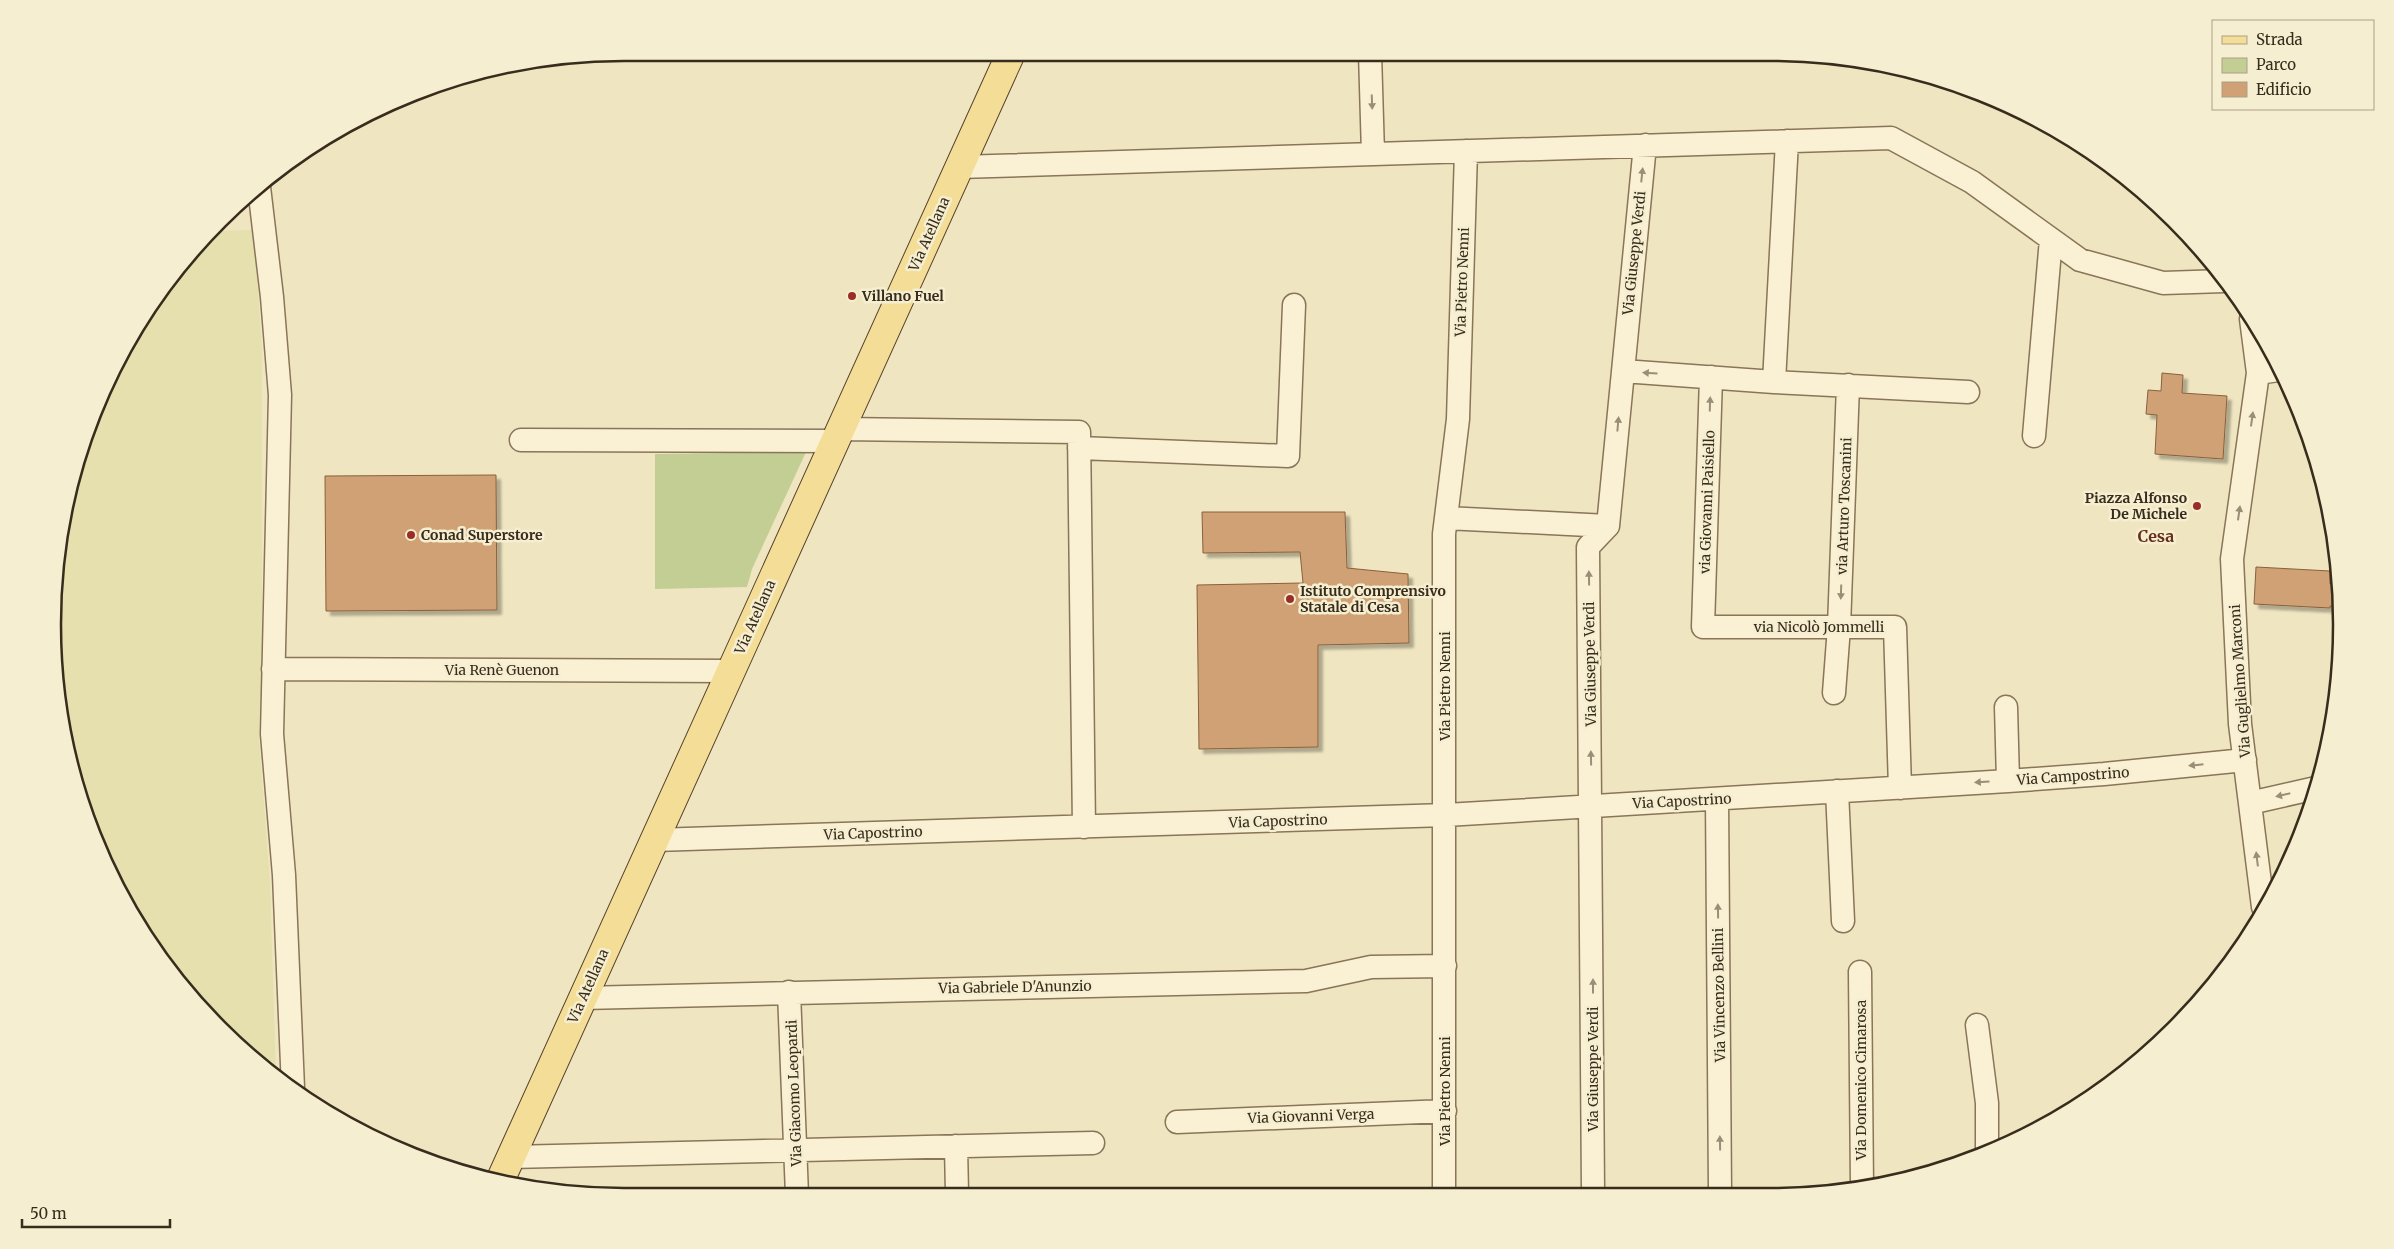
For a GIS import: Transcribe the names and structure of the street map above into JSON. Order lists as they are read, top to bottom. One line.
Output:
{"streets":{"main road":["Via Atellana"],"street":["Via Giuseppe Verdi","Via Pietro Nenni","via Giovanni Paisiello","via Arturo Toscanini","via Nicolò Jommelli","Via Renè Guenon","Via Guglielmo Marconi","Via Campostrino","Via Capostrino","Via Gabriele D'Anunzio","Via Vincenzo Bellini","Via Domenico Cimarosa","Via Giacomo Leopardi","Via Giovanni Verga"]},"crossings":[["Via Atellana","Via Renè Guenon"],["Via Atellana","Via Capostrino"],["Via Atellana","Via Gabriele D'Anunzio"],["Via Giuseppe Verdi","Via Capostrino"],["Via Pietro Nenni","Via Capostrino"],["Via Pietro Nenni","Via Gabriele D'Anunzio"],["Via Pietro Nenni","Via Giovanni Verga"],["via Giovanni Paisiello","via Nicolò Jommelli"],["via Arturo Toscanini","via Nicolò Jommelli"],["via Nicolò Jommelli","Via Campostrino"],["via Nicolò Jommelli","Via Capostrino"],["Via Guglielmo Marconi","Via Campostrino"],["Via Campostrino","Via Capostrino"],["Via Capostrino","Via Vincenzo Bellini"],["Via Gabriele D'Anunzio","Via Giacomo Leopardi"]],"one_way":["Via Giuseppe Verdi","via Giovanni Paisiello","via Arturo Toscanini","Via Guglielmo Marconi","Via Campostrino"],"districts":["Cesa"],"places":["Villano Fuel","Piazza Alfonso De Michele","Conad Superstore","Istituto Comprensivo Statale di Cesa"],"legend":["Strada","Parco","Edificio"],"scale_bar":"50 m"}
